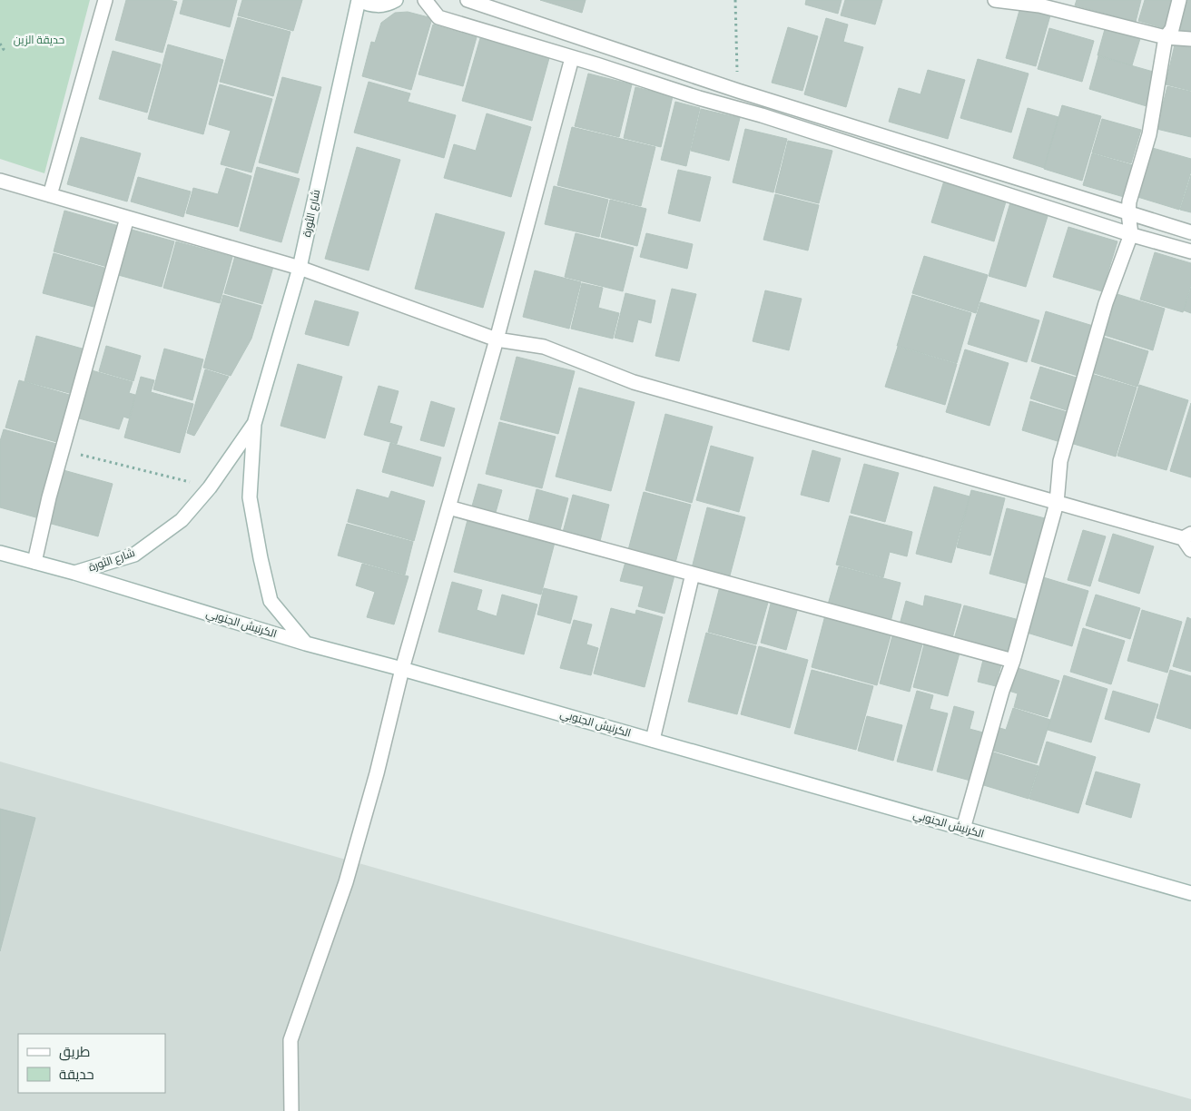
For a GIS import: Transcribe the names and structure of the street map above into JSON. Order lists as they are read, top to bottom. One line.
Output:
{"streets":{"street":["شارع الثورة","الكرنيش الجنوبي"]},"crossings":[["شارع الثورة","الكرنيش الجنوبي"]],"parks":["حديقة الزين"],"legend":["طريق","حديقة"]}
